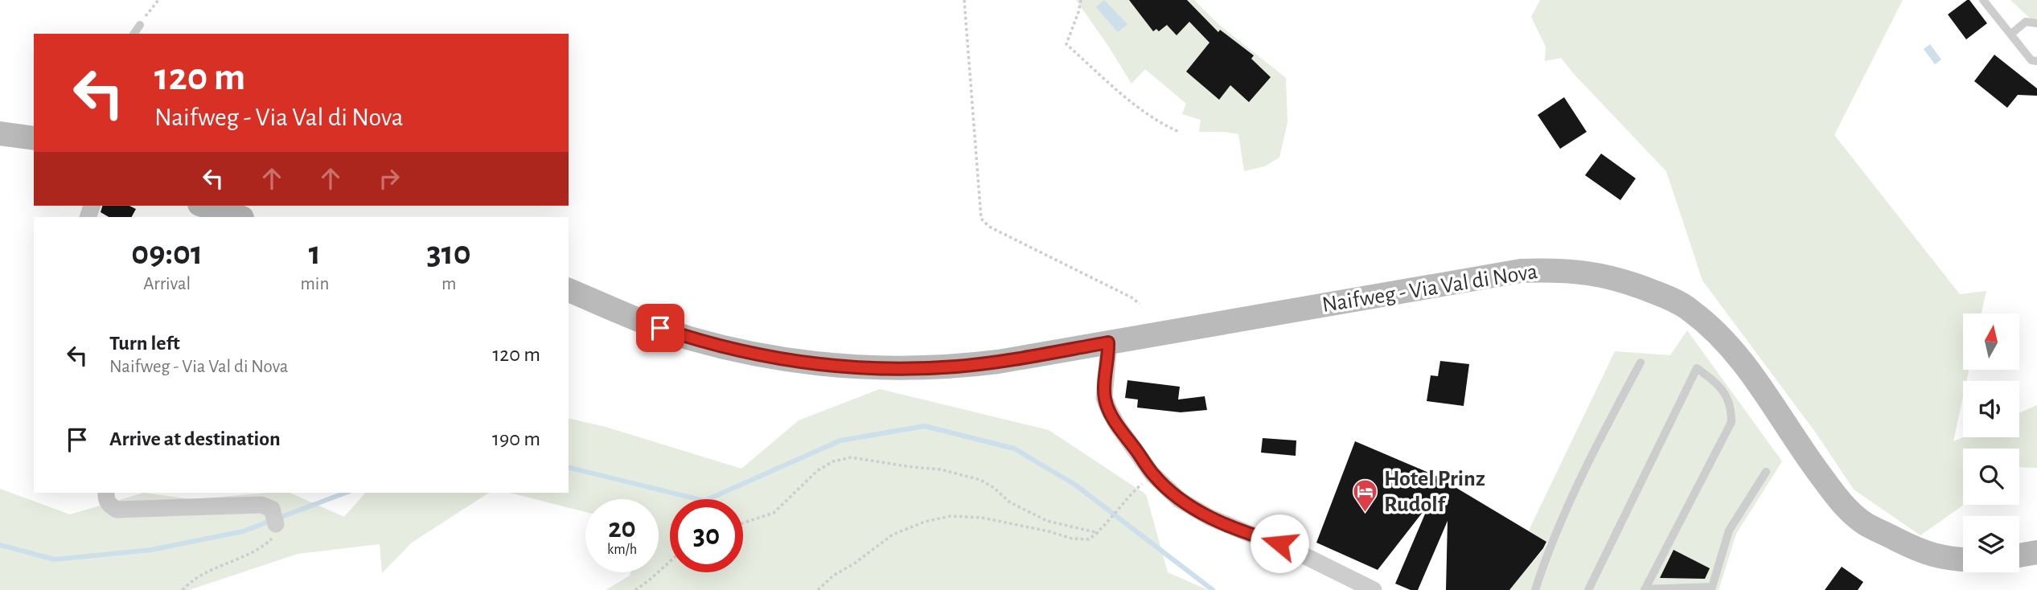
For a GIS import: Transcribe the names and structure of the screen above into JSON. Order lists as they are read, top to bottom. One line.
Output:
{"streets":{"main road":["Naifweg - Via Val di Nova"]},"places":{"hotel":["Hotel Prinz Rudolf"]},"north":"top","page":{"turn":["120 m","Naifweg - Via Val di Nova"],"eta":["09:01","Arrival","1","min","310","m"],"list":[{"name":"Turn left","note":"Naifweg - Via Val di Nova","value":"120 m"},{"name":"Arrive at destination","value":"190 m"}],"speed":"20 km/h","limit":"30"}}
